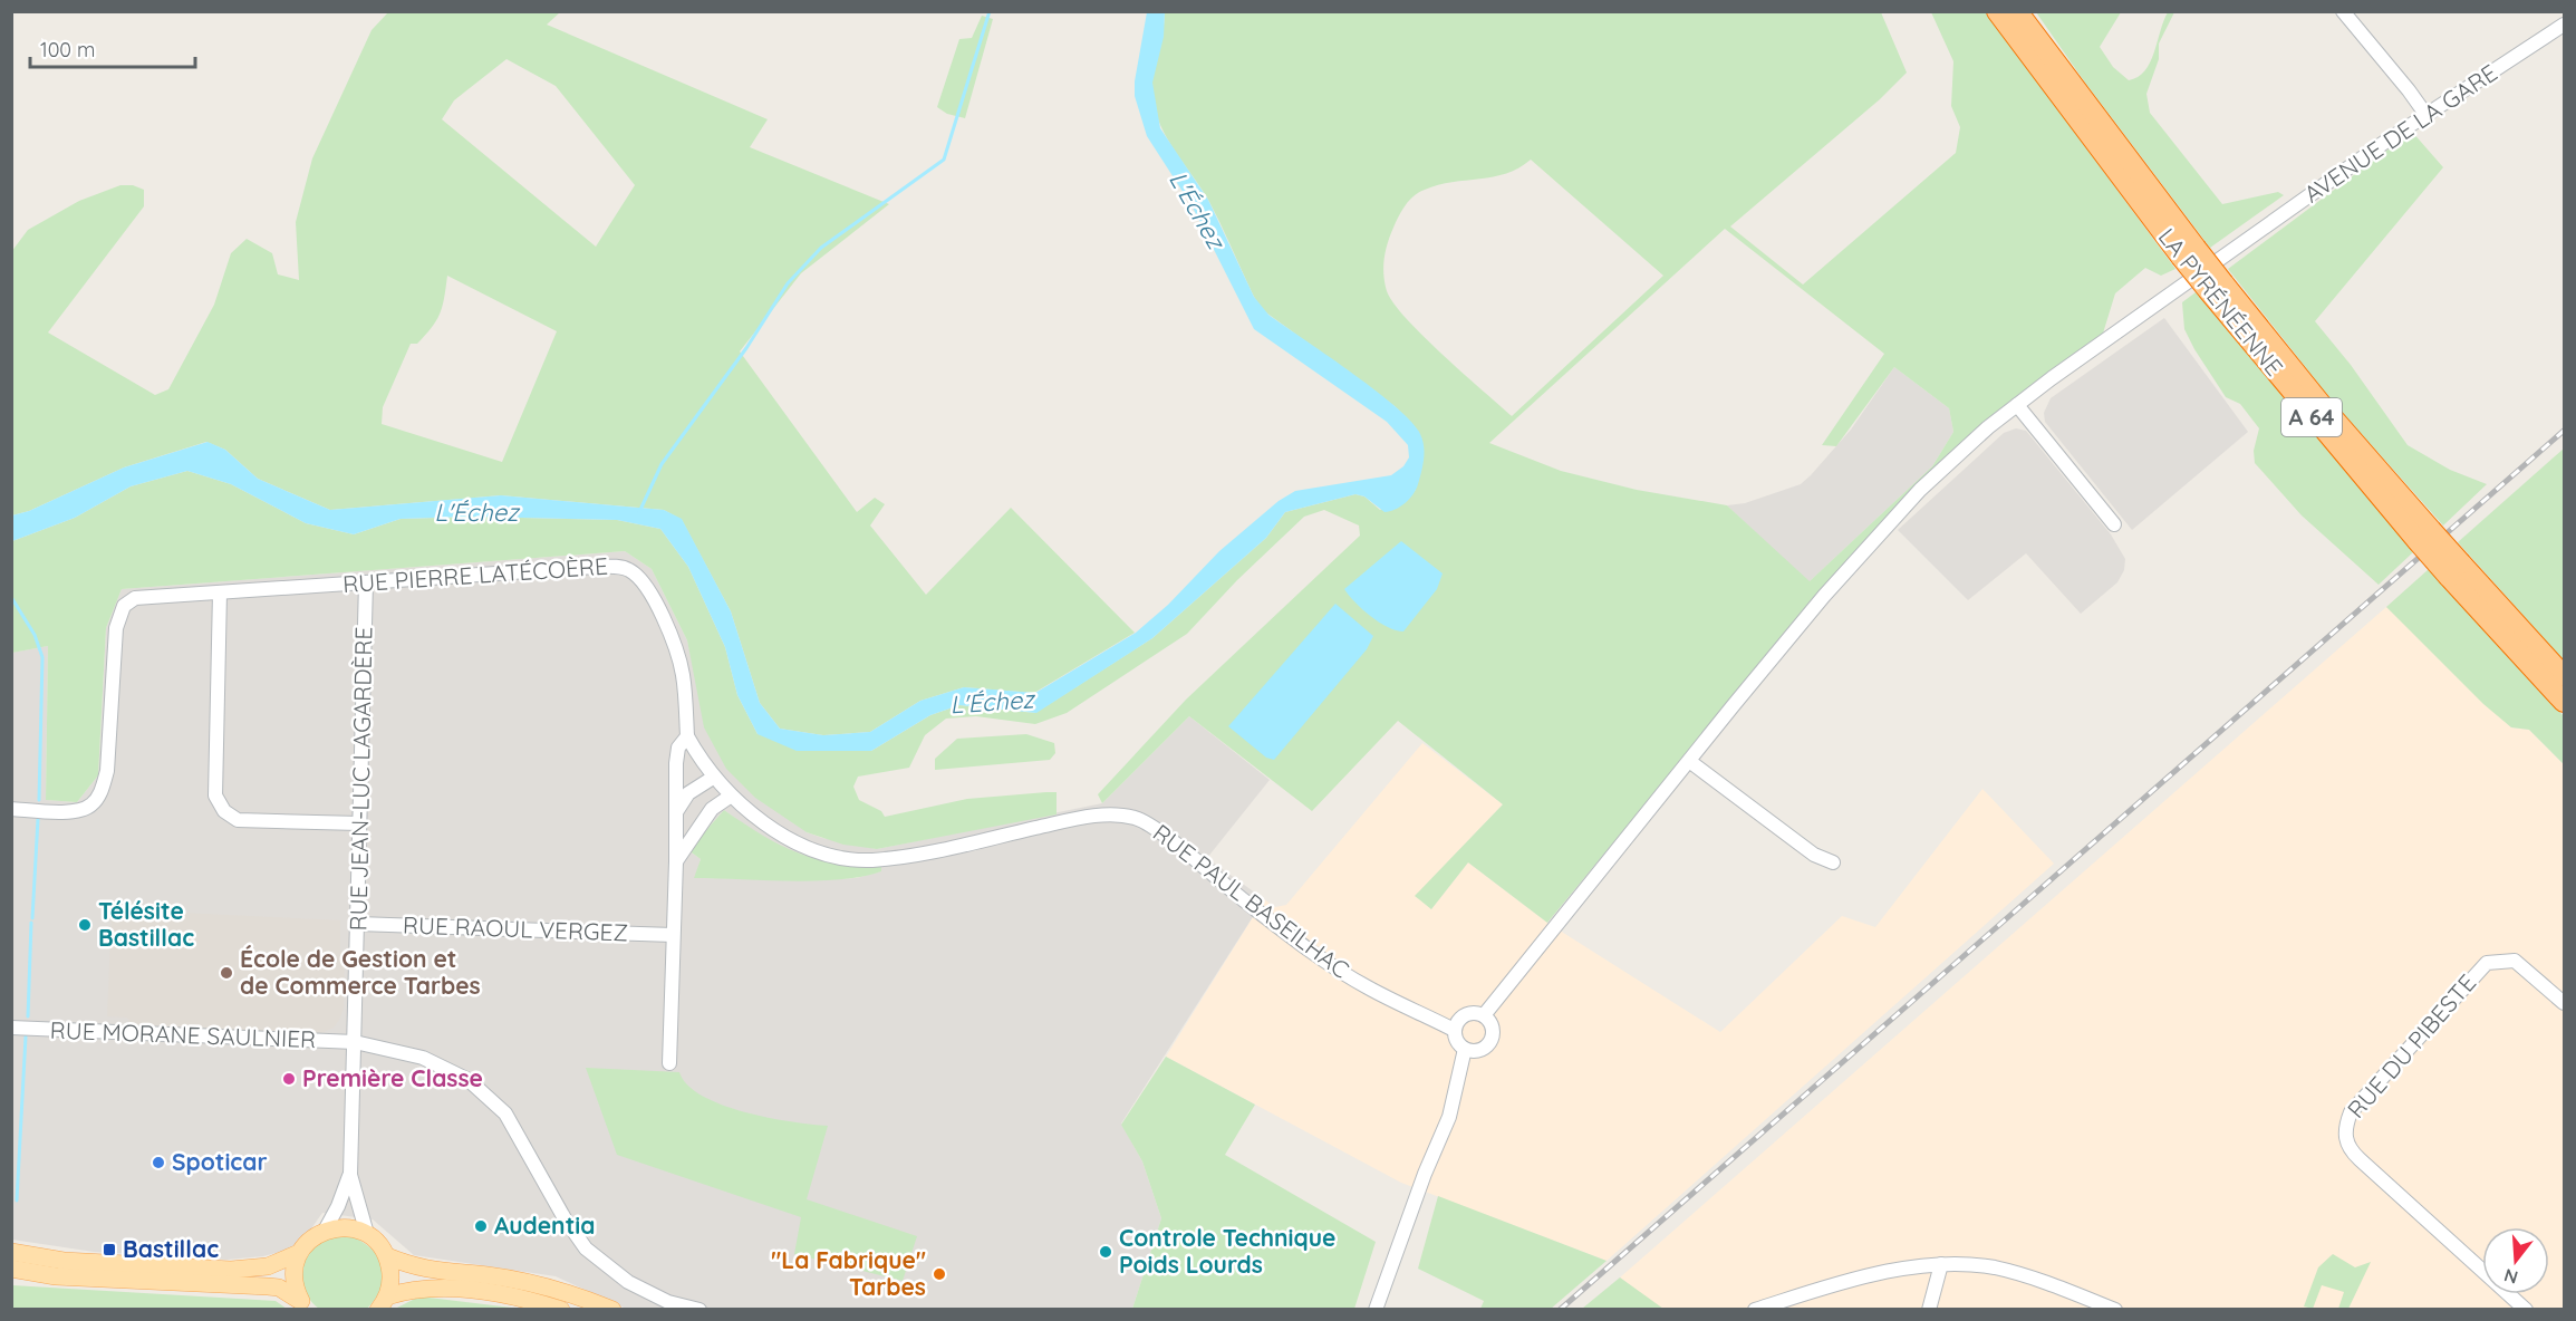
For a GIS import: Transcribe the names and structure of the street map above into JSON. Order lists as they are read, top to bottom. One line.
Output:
{"streets":{"highway":["LA PYRÉNÉENNE","A 64"],"street":["AVENUE DE LA GARE","RUE PIERRE LATÉCOÈRE","RUE JEAN-LUC LAGARDÈRE","RUE PAUL BASEILHAC","RUE RAOUL VERGEZ","RUE MORANE SAULNIER","RUE DU PIBESTE"]},"crossings":[["AVENUE DE LA GARE","RUE PAUL BASEILHAC"],["RUE PIERRE LATÉCOÈRE","RUE JEAN-LUC LAGARDÈRE"],["RUE PIERRE LATÉCOÈRE","RUE PAUL BASEILHAC"],["RUE PIERRE LATÉCOÈRE","RUE RAOUL VERGEZ"],["RUE JEAN-LUC LAGARDÈRE","RUE RAOUL VERGEZ"],["RUE JEAN-LUC LAGARDÈRE","RUE MORANE SAULNIER"]],"water":["L'Échez"],"places":{"other":["Télésite Bastillac","École de Gestion et de Commerce Tarbes","Première Classe","Spoticar","Audentia","Controle Technique Poids Lourds","\"La Fabrique\" Tarbes"],"transit":["Bastillac"]},"scale_bar":"100 m","north":"bottom"}
